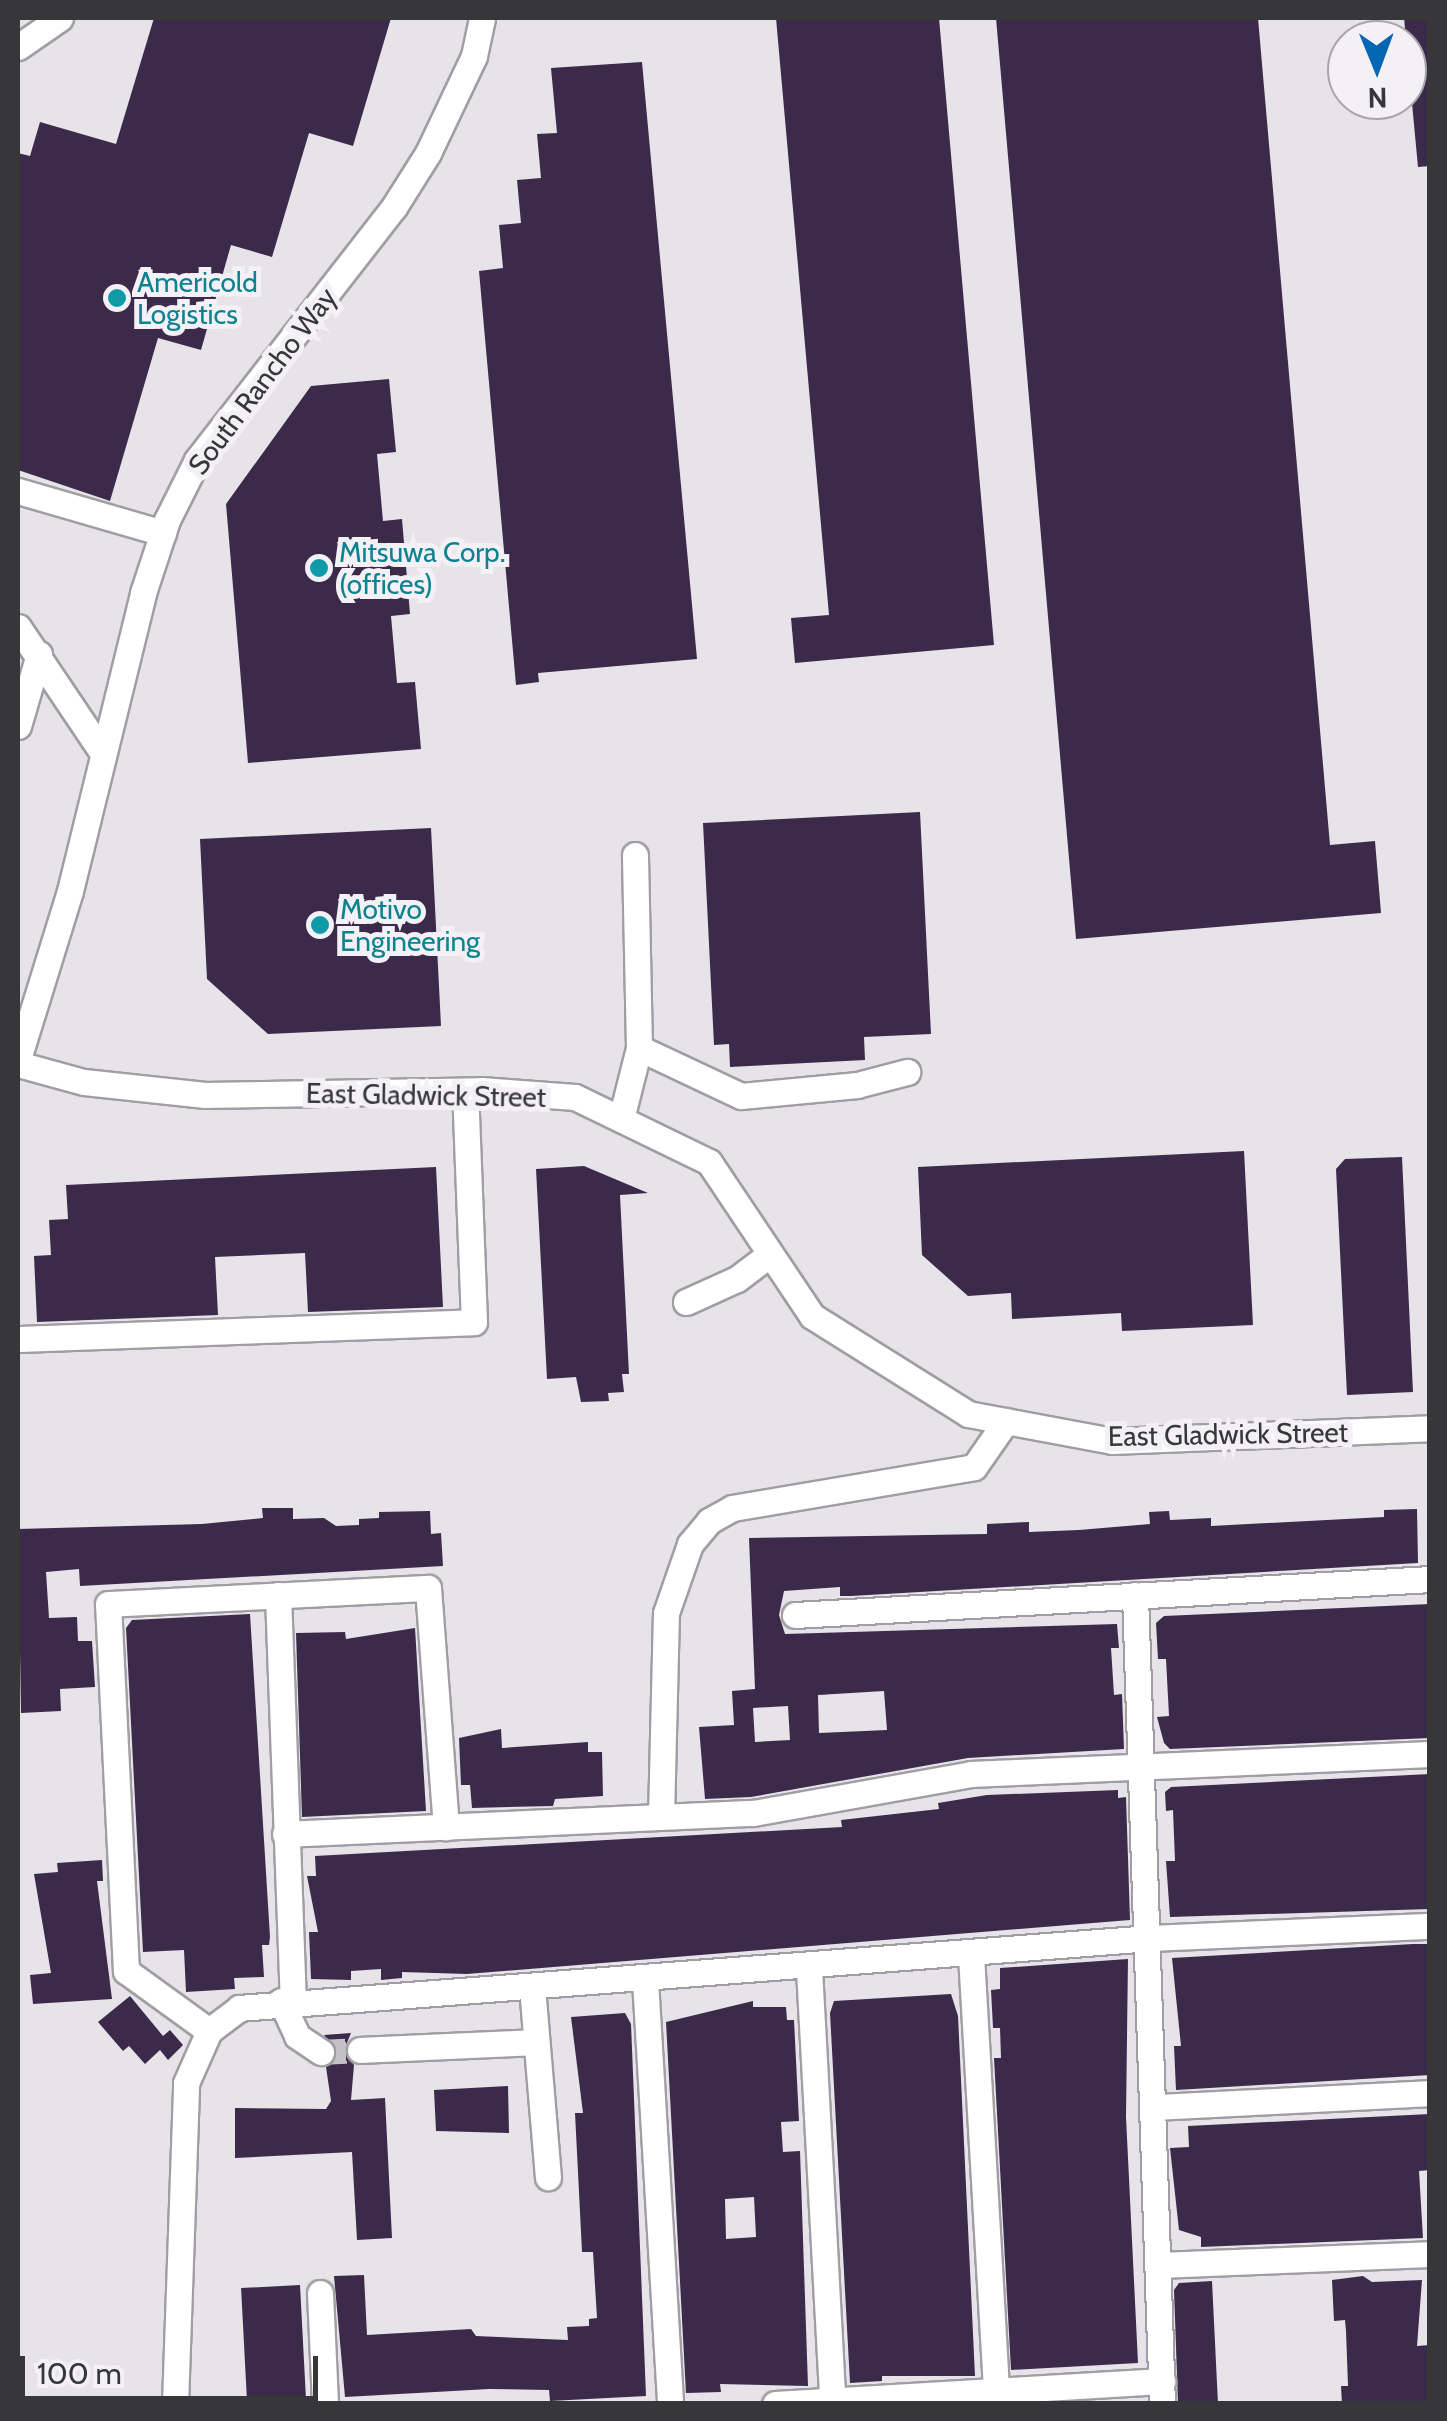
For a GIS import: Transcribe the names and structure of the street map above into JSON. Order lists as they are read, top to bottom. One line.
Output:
{"streets":{"street":["South Rancho Way","East Gladwick Street"]},"crossings":[["South Rancho Way","East Gladwick Street"]],"places":["Americold Logistics","Mitsuwa Corp. (offices)","Motivo Engineering"],"scale_bar":"100 m","north":"bottom"}
